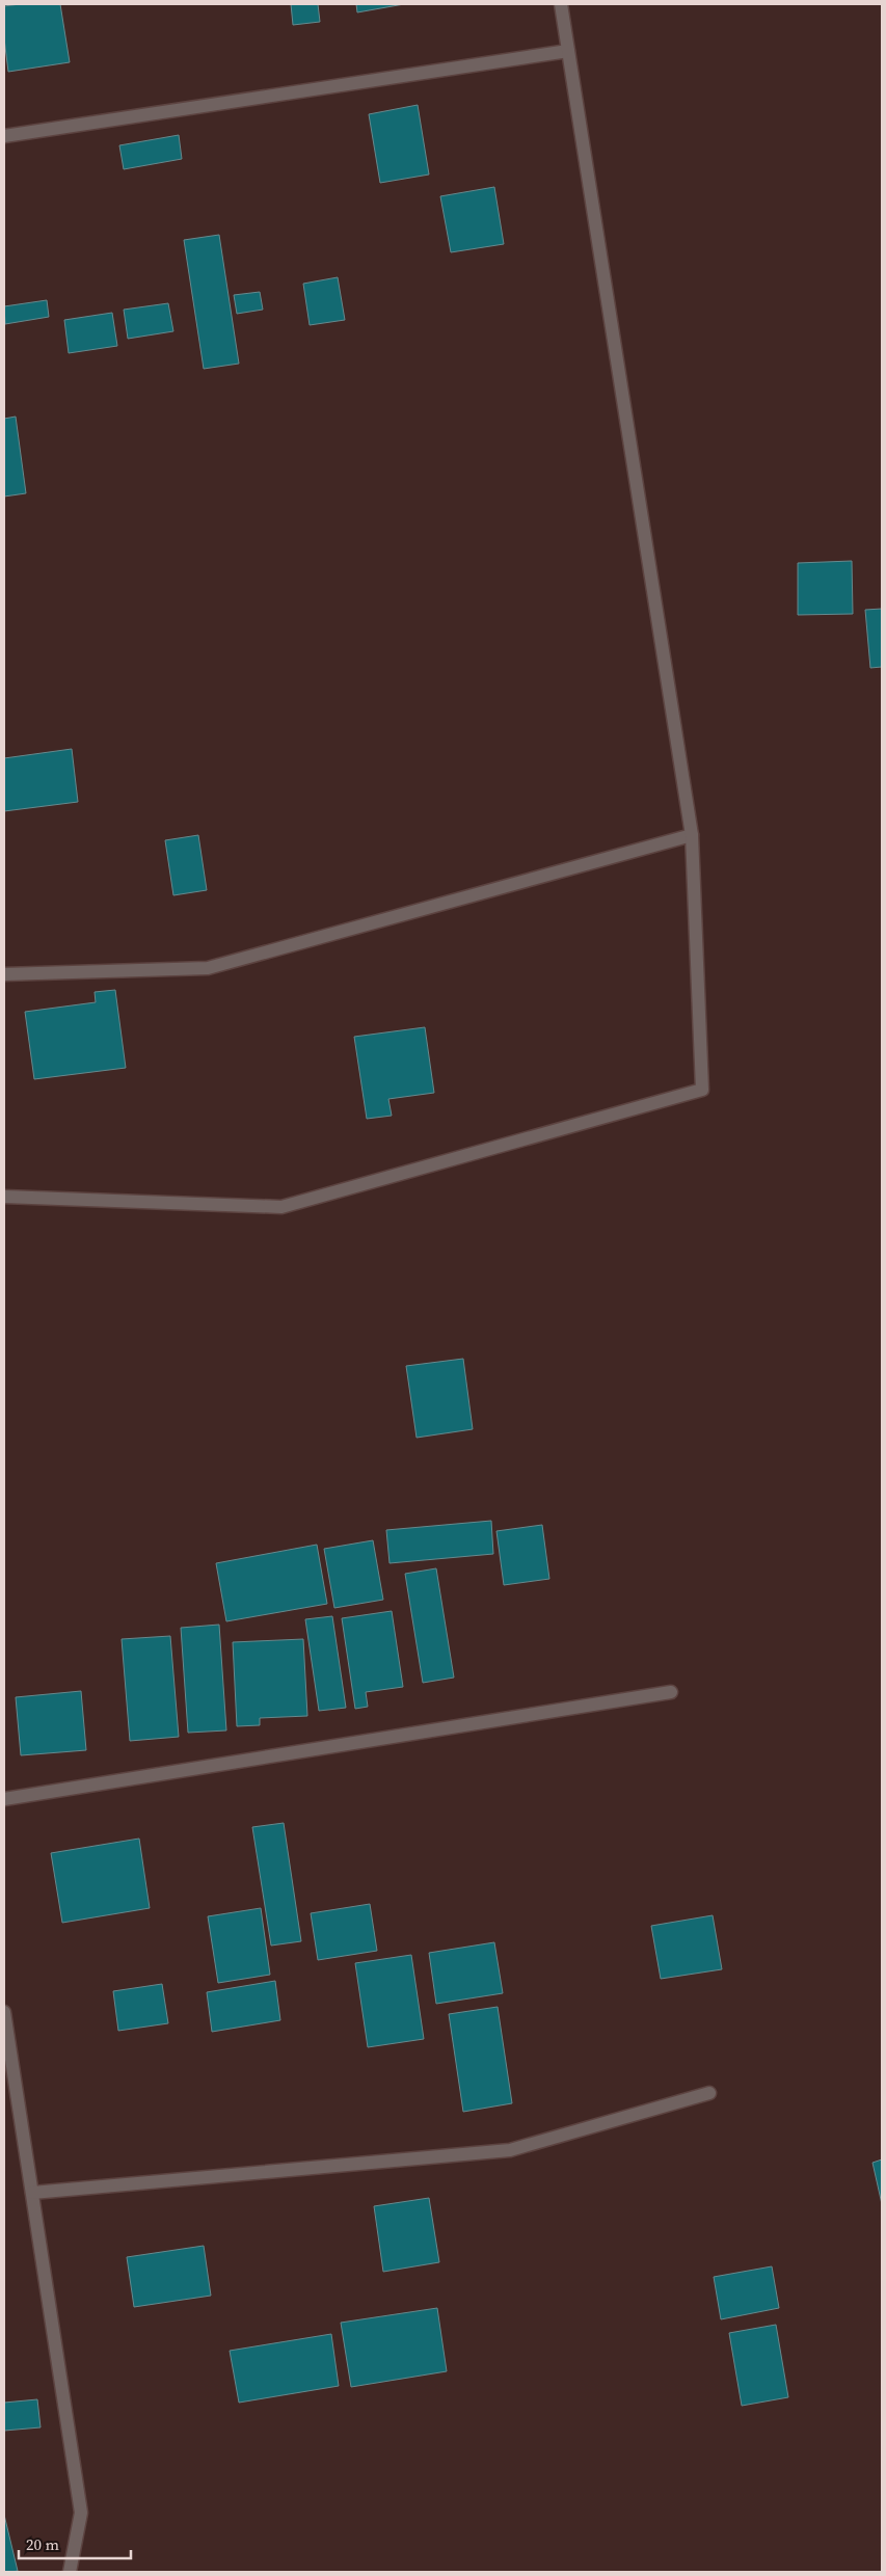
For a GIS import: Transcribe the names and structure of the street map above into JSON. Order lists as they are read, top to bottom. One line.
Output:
{"scale_bar":"20 m"}
